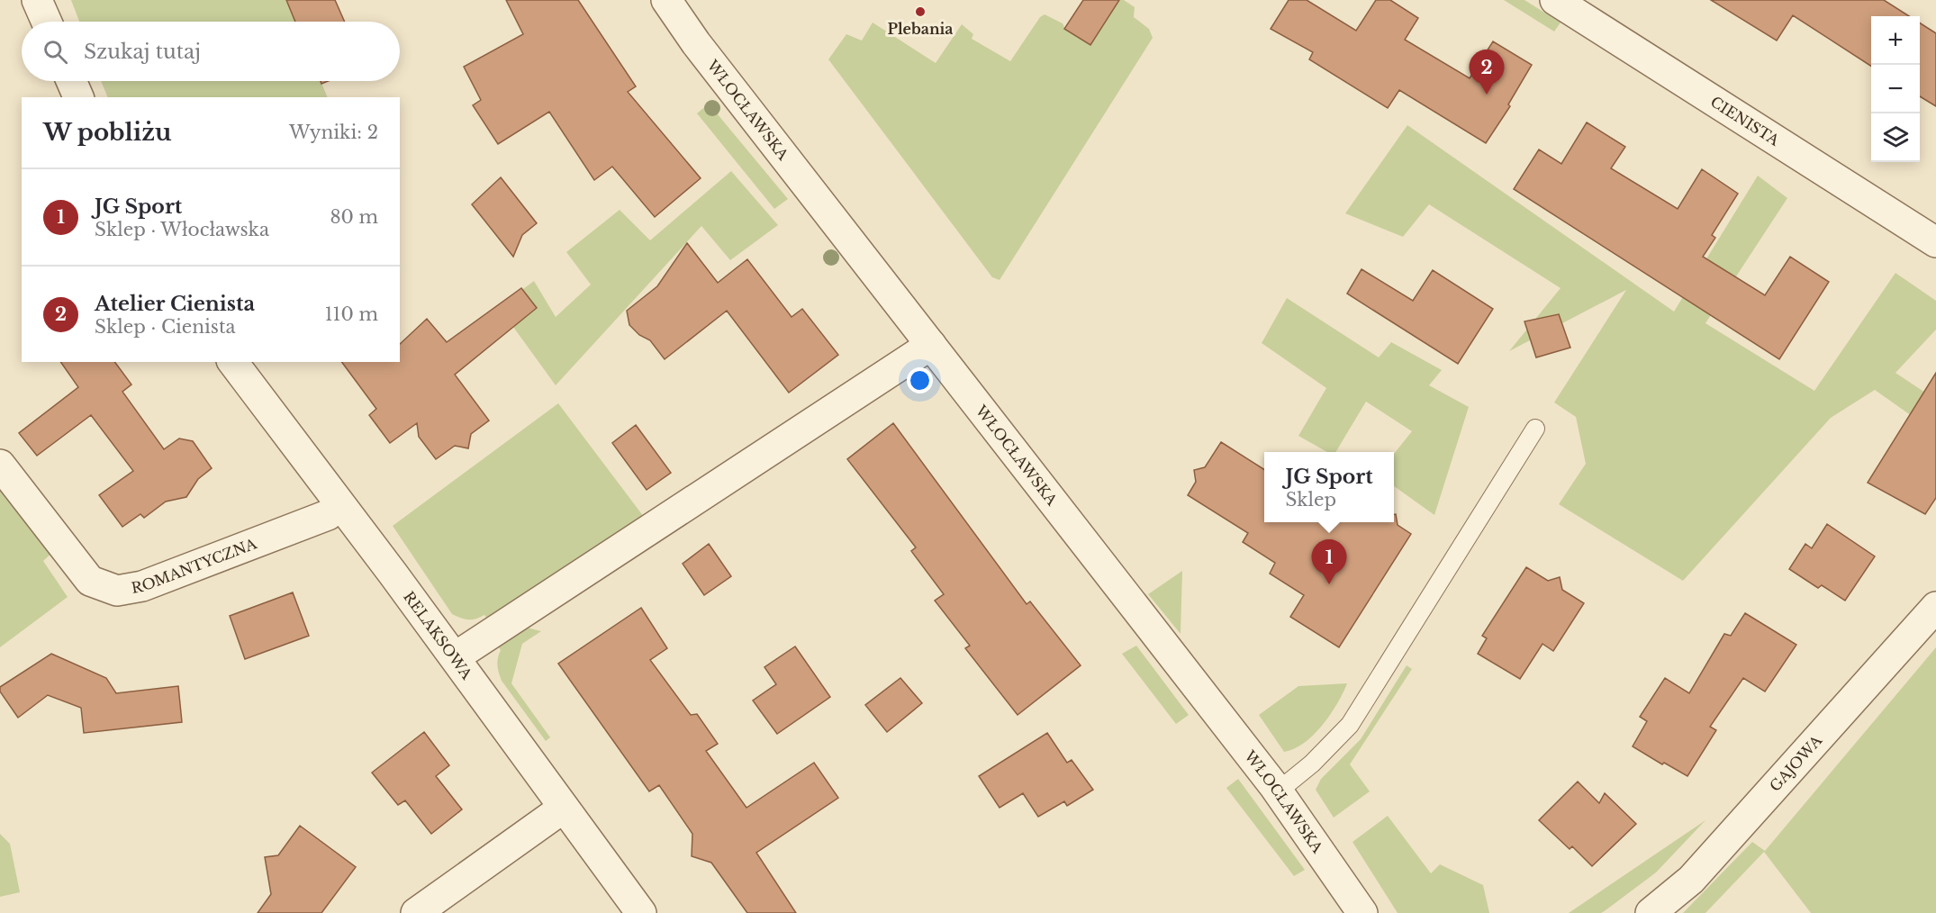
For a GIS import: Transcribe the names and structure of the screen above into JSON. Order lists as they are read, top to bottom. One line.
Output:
{"streets":{"street":["WŁOCŁAWSKA","CIENISTA","ROMANTYCZNA","RELAKSOWA","GAJOWA"]},"crossings":[["ROMANTYCZNA","RELAKSOWA"]],"places":["Plebania"],"page":{"map_buttons":["+","−"],"search":"Szukaj tutaj","pins":["2","1"],"heading":["W pobliżu","Wyniki: 2"],"list":[{"mark":"1","name":"JG Sport","note":"Sklep · Włocławska","value":"80 m"},{"mark":"2","name":"Atelier Cienista","note":"Sklep · Cienista","value":"110 m"}],"popup":["JG Sport","Sklep"]}}
